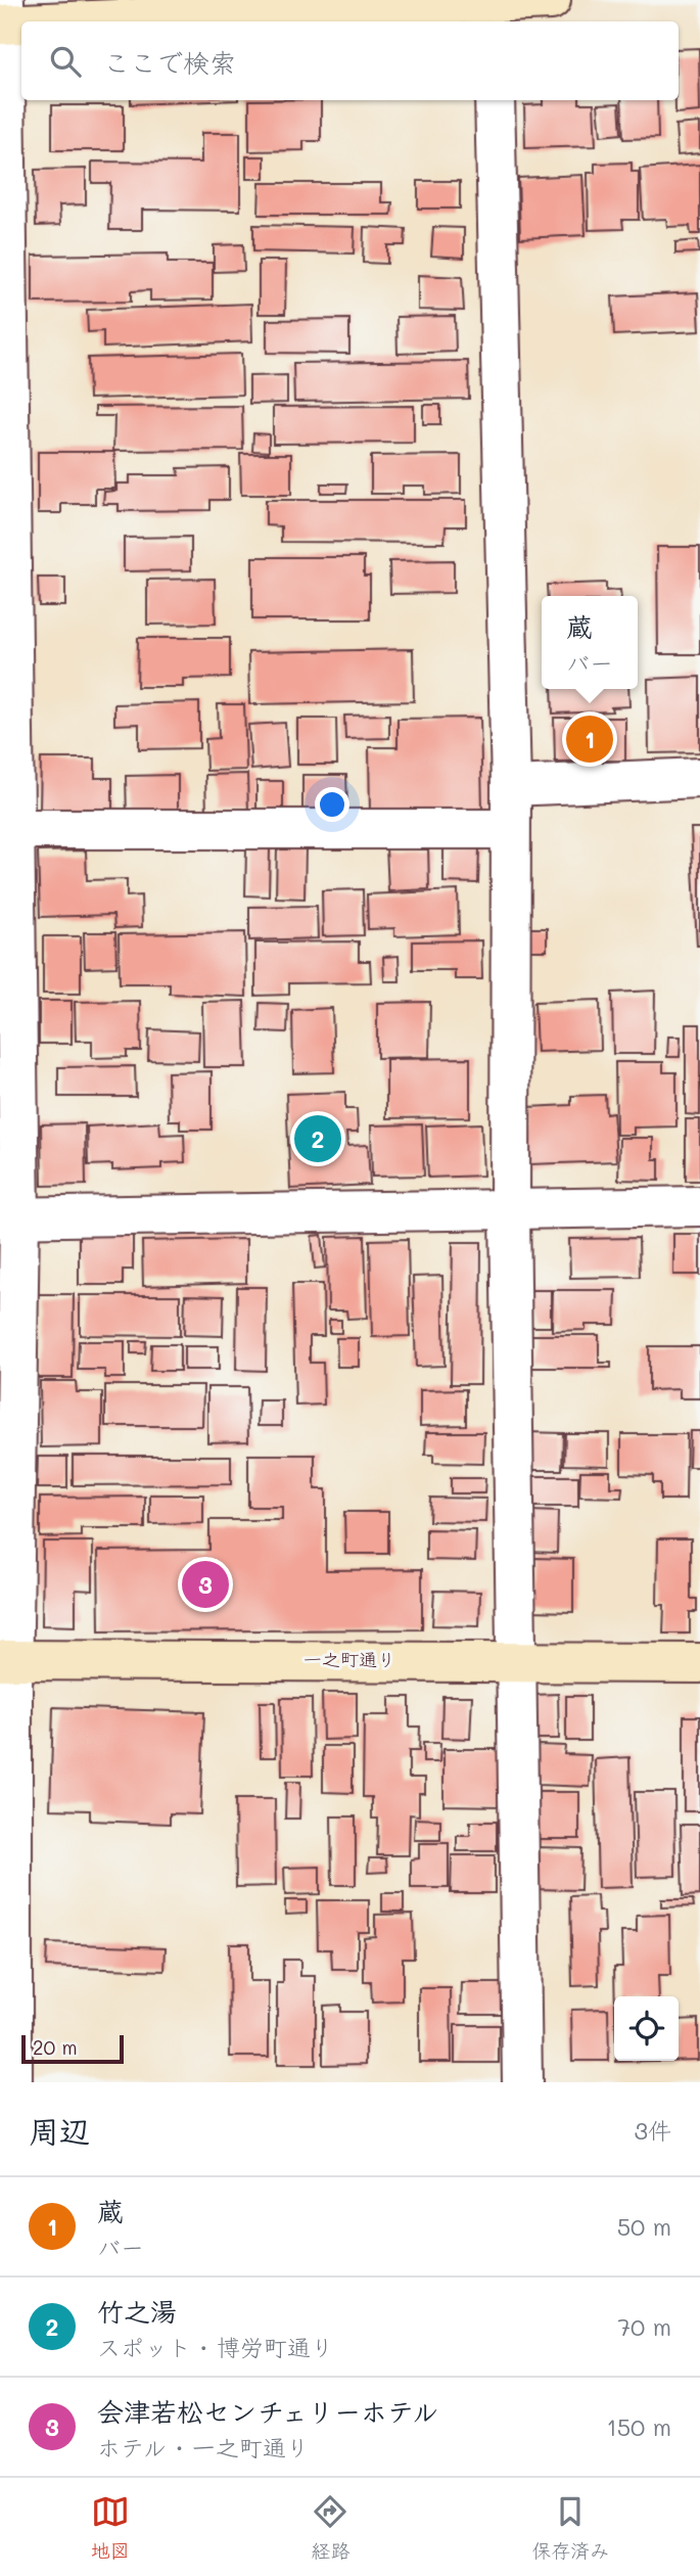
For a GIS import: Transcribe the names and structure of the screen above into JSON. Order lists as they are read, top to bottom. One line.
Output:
{"streets":{"main road":["一之町通り"]},"scale_bar":"20 m","page":{"search":"ここで検索","popup":["蔵","バー"],"pins":["1","2","3"],"scale":"20 m","heading":["周辺","3件"],"list":[{"mark":"1","name":"蔵","note":"バー","value":"50 m"},{"mark":"2","name":"竹之湯","note":"スポット · 博労町通り","value":"70 m"},{"mark":"3","name":"会津若松センチェリーホテル","note":"ホテル · 一之町通り","value":"150 m"}],"nav":["地図","経路","保存済み"]}}
